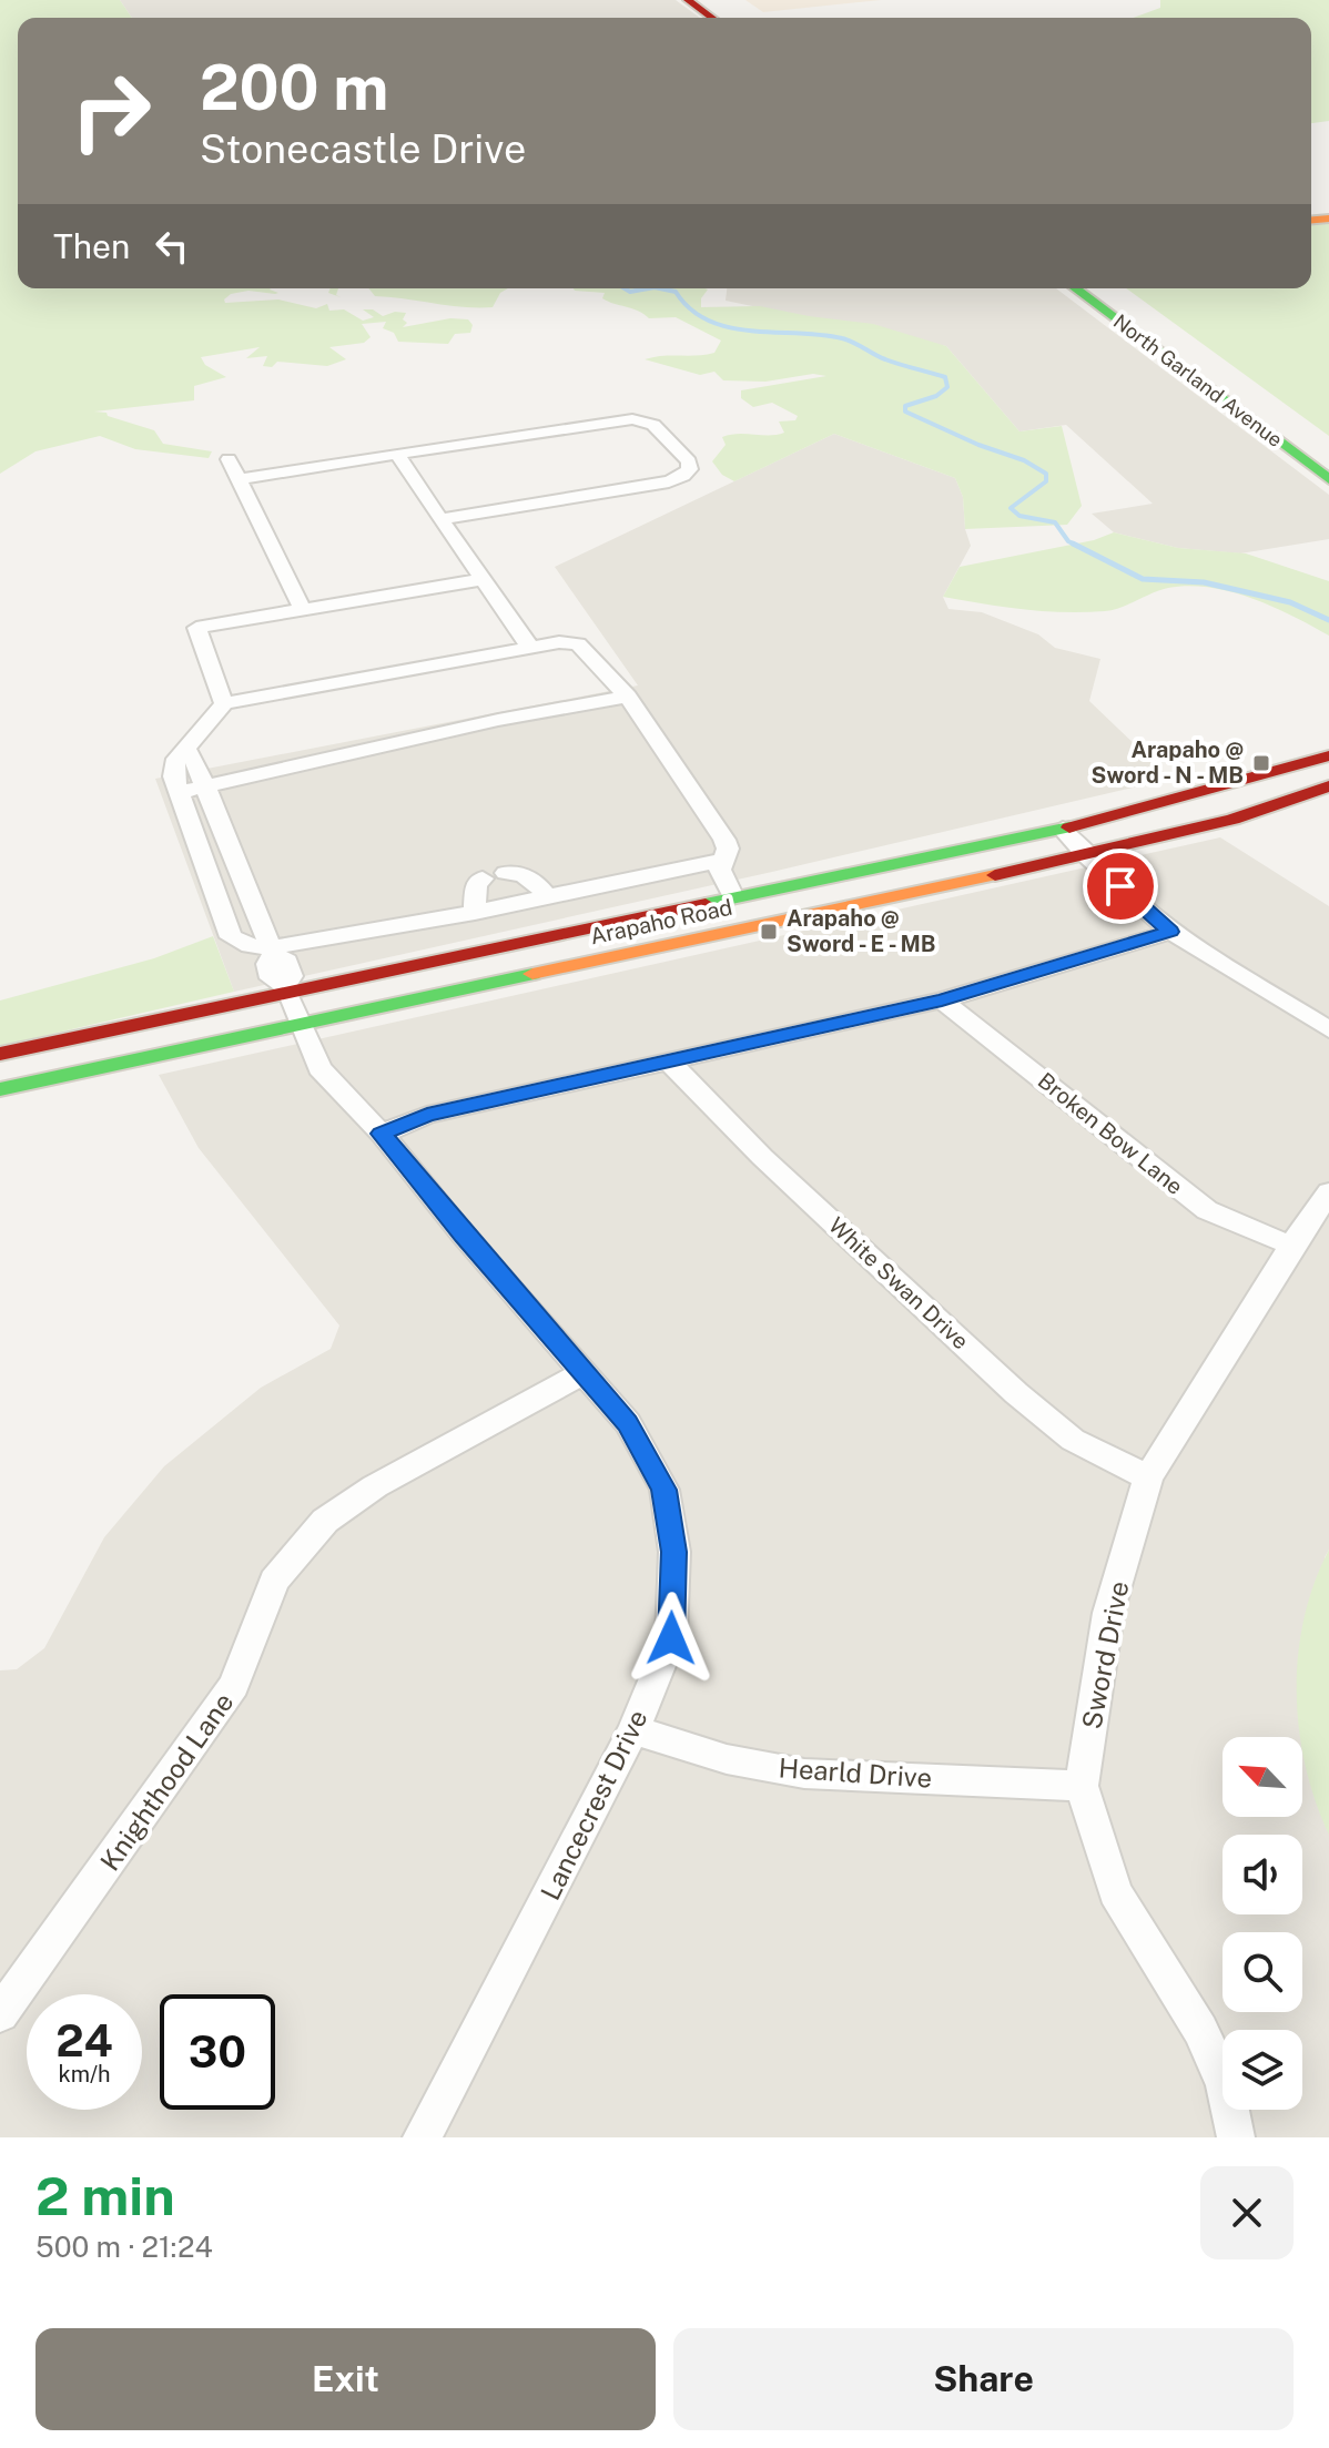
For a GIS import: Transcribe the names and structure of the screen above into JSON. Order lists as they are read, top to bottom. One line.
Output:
{"streets":{"main road":["North Garland Avenue","Arapaho Road"],"street":["Broken Bow Lane","White Swan Drive","Sword Drive","Hearld Drive","Knighthood Lane","Lancecrest Drive"]},"crossings":[["Arapaho Road","Lancecrest Drive"],["Broken Bow Lane","Sword Drive"],["White Swan Drive","Sword Drive"],["Sword Drive","Hearld Drive"],["Hearld Drive","Lancecrest Drive"],["Knighthood Lane","Lancecrest Drive"]],"places":{"transit":["Arapaho @ Sword - N - MB","Arapaho @ Sword - E - MB"]},"north":"top left","page":{"turn":["200 m","Stonecastle Drive"],"then":"Then","speed":"24 km/h","limit":"30","heading":["2 min","500 m · 21:24"],"buttons":["Exit","Share"]}}
